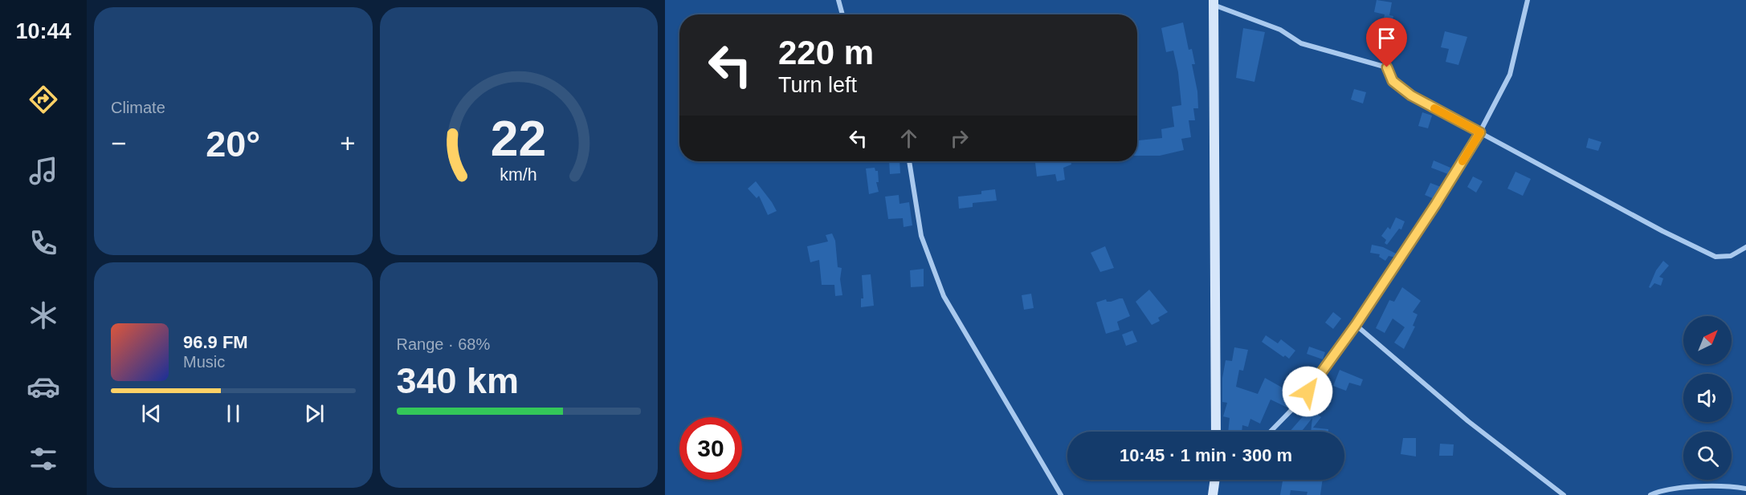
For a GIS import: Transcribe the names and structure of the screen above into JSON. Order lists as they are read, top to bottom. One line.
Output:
{"north":"top right","page":{"tabs":"10:44","tile":["Climate",["Range · 68%","340 km"]],"turn":["220 m","Turn left"],"heat":["−","20°","+"],"song":["96.9 FM","Music"],"limit":"30","trip":"10:45 · 1 min · 300 m","gauge":["22","km/h"]}}
